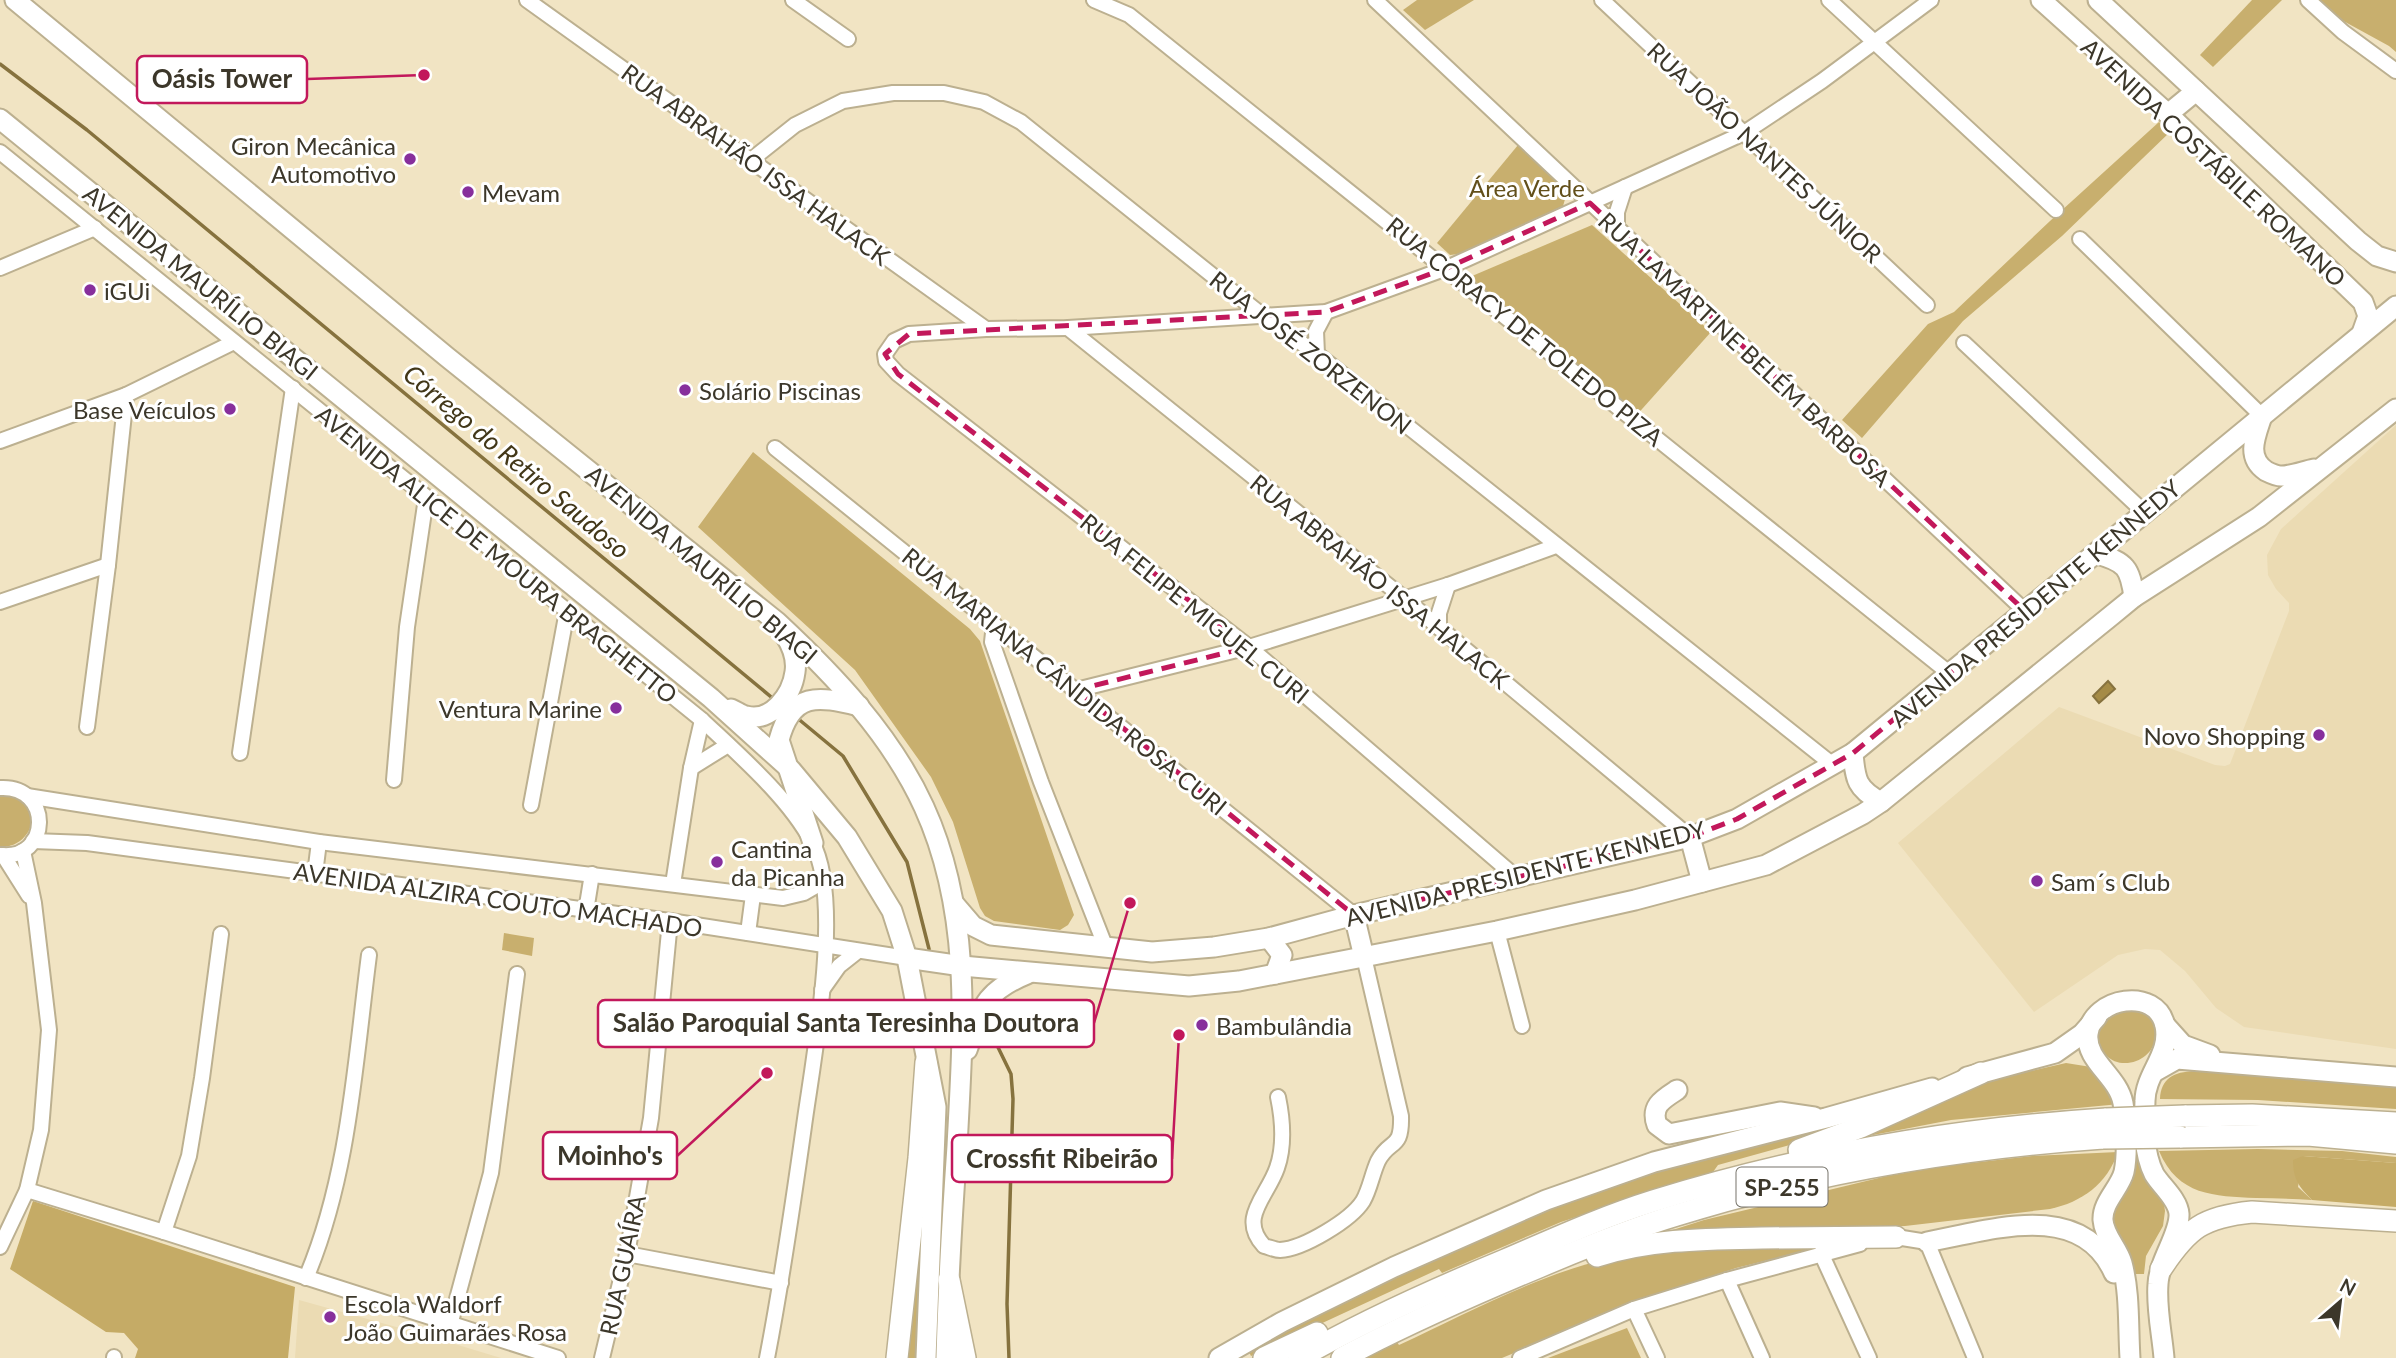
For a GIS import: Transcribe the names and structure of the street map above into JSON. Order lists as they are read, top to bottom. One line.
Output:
{"streets":{"highway":["SP-255"],"main road":["AVENIDA COSTÁBILE ROMANO","AVENIDA MAURÍLIO BIAGI","AVENIDA PRESIDENTE KENNEDY","AVENIDA ALZIRA COUTO MACHADO"],"street":["RUA JOÃO NANTES JÚNIOR","RUA ABRAHÃO ISSA HALACK","RUA CORACY DE TOLEDO PIZA","RUA LAMARTINE BELÉM BARBOSA","RUA JOSÉ ZORZENON","AVENIDA ALICE DE MOURA BRAGHETTO","RUA FELIPE MIGUEL CURI","RUA MARIANA CÂNDIDA ROSA CURI","RUA GUAÍRA"]},"crossings":[["AVENIDA COSTÁBILE ROMANO","AVENIDA PRESIDENTE KENNEDY"],["RUA ABRAHÃO ISSA HALACK","RUA JOSÉ ZORZENON"],["RUA ABRAHÃO ISSA HALACK","AVENIDA PRESIDENTE KENNEDY"],["RUA ABRAHÃO ISSA HALACK","RUA FELIPE MIGUEL CURI"],["AVENIDA MAURÍLIO BIAGI","AVENIDA PRESIDENTE KENNEDY"],["AVENIDA MAURÍLIO BIAGI","AVENIDA ALZIRA COUTO MACHADO"],["RUA CORACY DE TOLEDO PIZA","AVENIDA PRESIDENTE KENNEDY"],["RUA LAMARTINE BELÉM BARBOSA","AVENIDA PRESIDENTE KENNEDY"],["RUA JOSÉ ZORZENON","AVENIDA PRESIDENTE KENNEDY"],["AVENIDA PRESIDENTE KENNEDY","RUA FELIPE MIGUEL CURI"],["AVENIDA PRESIDENTE KENNEDY","RUA MARIANA CÂNDIDA ROSA CURI"],["AVENIDA PRESIDENTE KENNEDY","AVENIDA ALZIRA COUTO MACHADO"],["AVENIDA ALZIRA COUTO MACHADO","RUA GUAÍRA"]],"water":["Córrego do Retiro Saudoso"],"parks":["Área Verde"],"places":["Oásis Tower","Giron Mecânica Automotivo","Mevam","iGUi","Solário Piscinas","Base Veículos","Ventura Marine","Novo Shopping","Cantina da Picanha","Sam´s Club","Salão Paroquial Santa Teresinha Doutora","Bambulândia","Crossfit Ribeirão","Moinho's","Escola Waldorf João Guimarães Rosa"],"north":"top right"}
